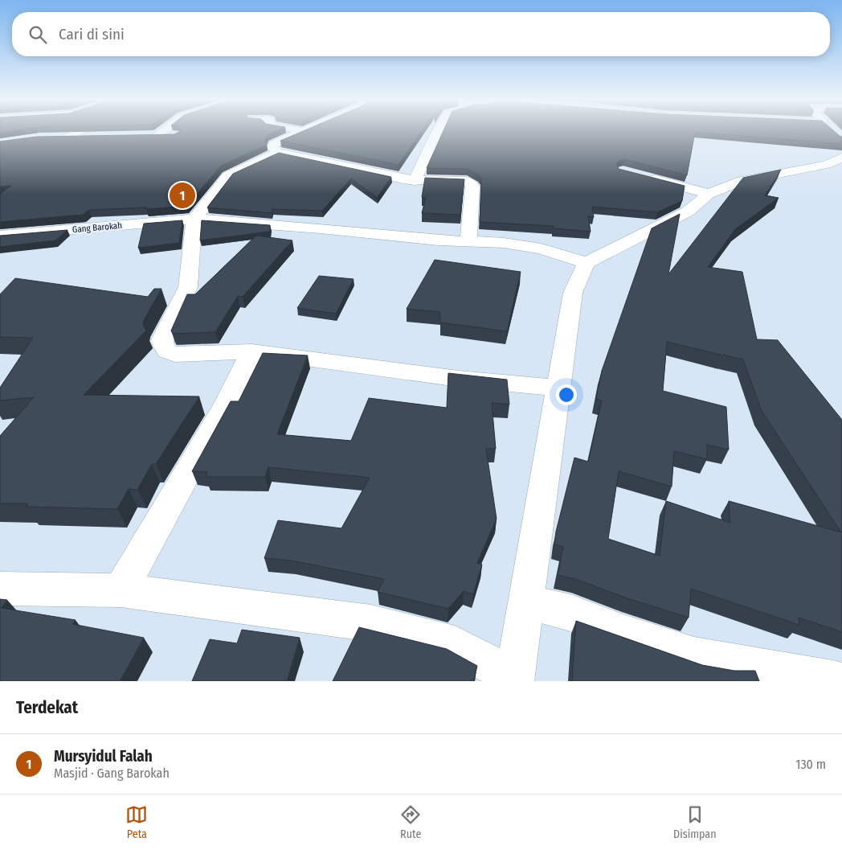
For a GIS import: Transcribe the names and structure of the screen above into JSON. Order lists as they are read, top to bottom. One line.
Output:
{"streets":{"street":["Gang Barokah"]},"page":{"search":"Cari di sini","pins":"1","heading":"Terdekat","list":[{"mark":"1","name":"Mursyidul Falah","note":"Masjid · Gang Barokah","value":"130 m"}],"nav":["Peta","Rute","Disimpan"]}}
